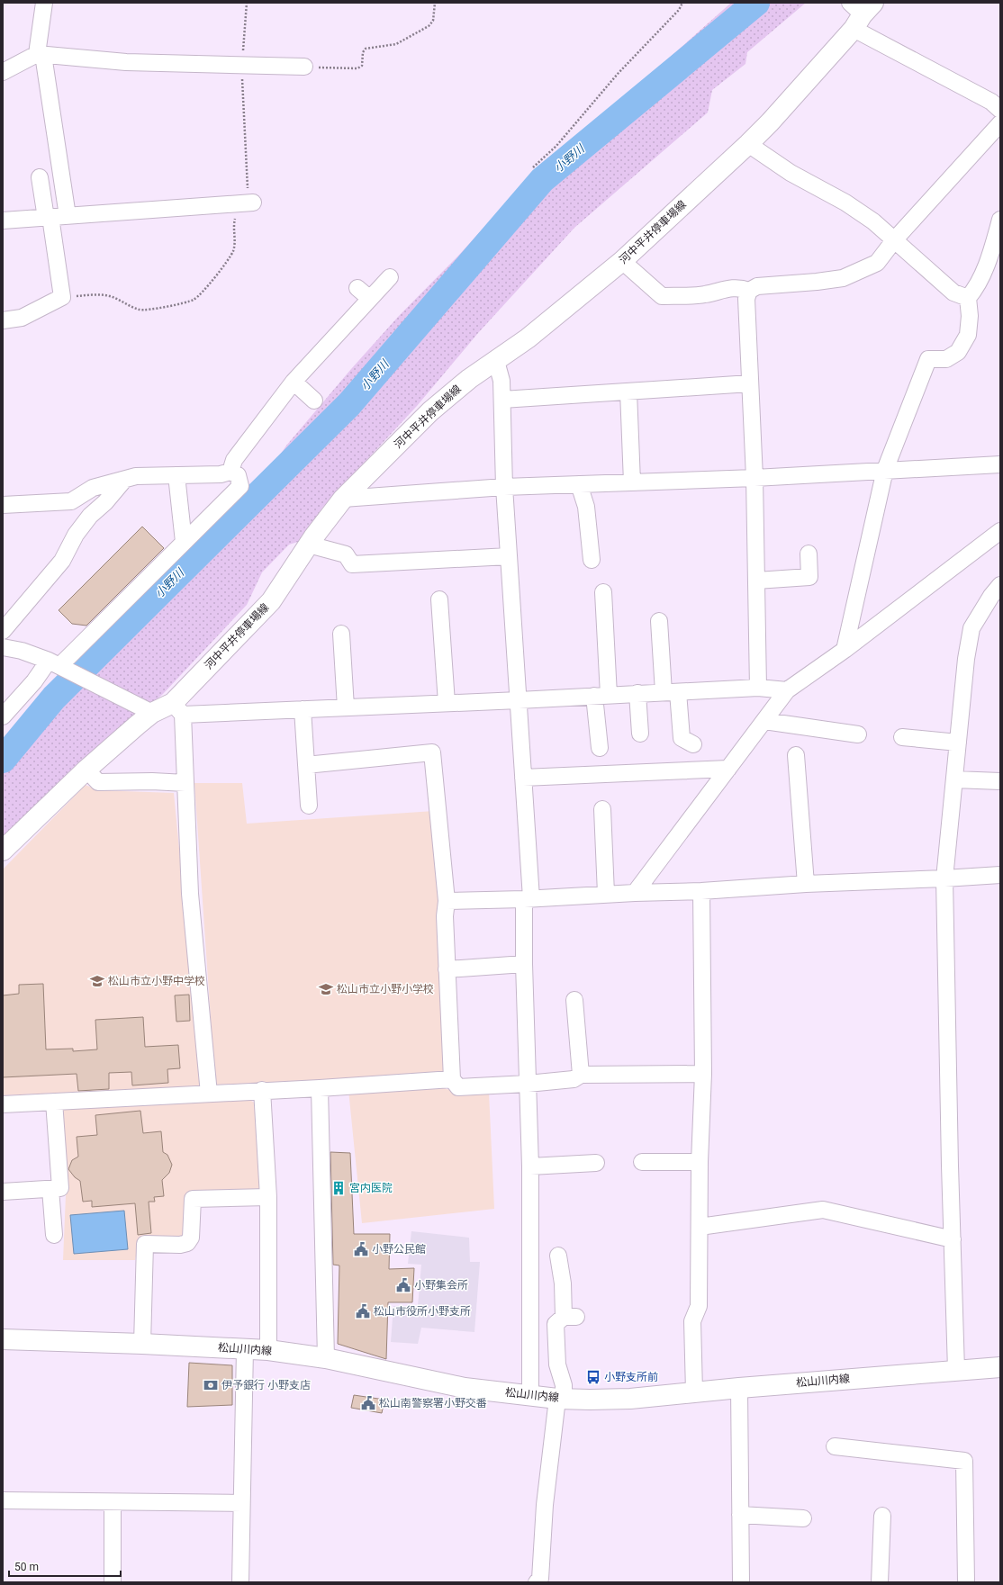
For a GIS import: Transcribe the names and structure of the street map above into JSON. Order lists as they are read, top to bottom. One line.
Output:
{"streets":{"main road":["河中平井停車場線","松山川内線"]},"water":["小野川"],"places":{"school or university":["松山市立小野中学校","松山市立小野小学校"],"building":["宮内医院"],"public building":["小野公民館","小野集会所","松山市役所小野支所","松山南警察署小野交番"],"bus stop":["小野支所前"],"bank":["伊予銀行 小野支店"]},"scale_bar":"50 m"}
